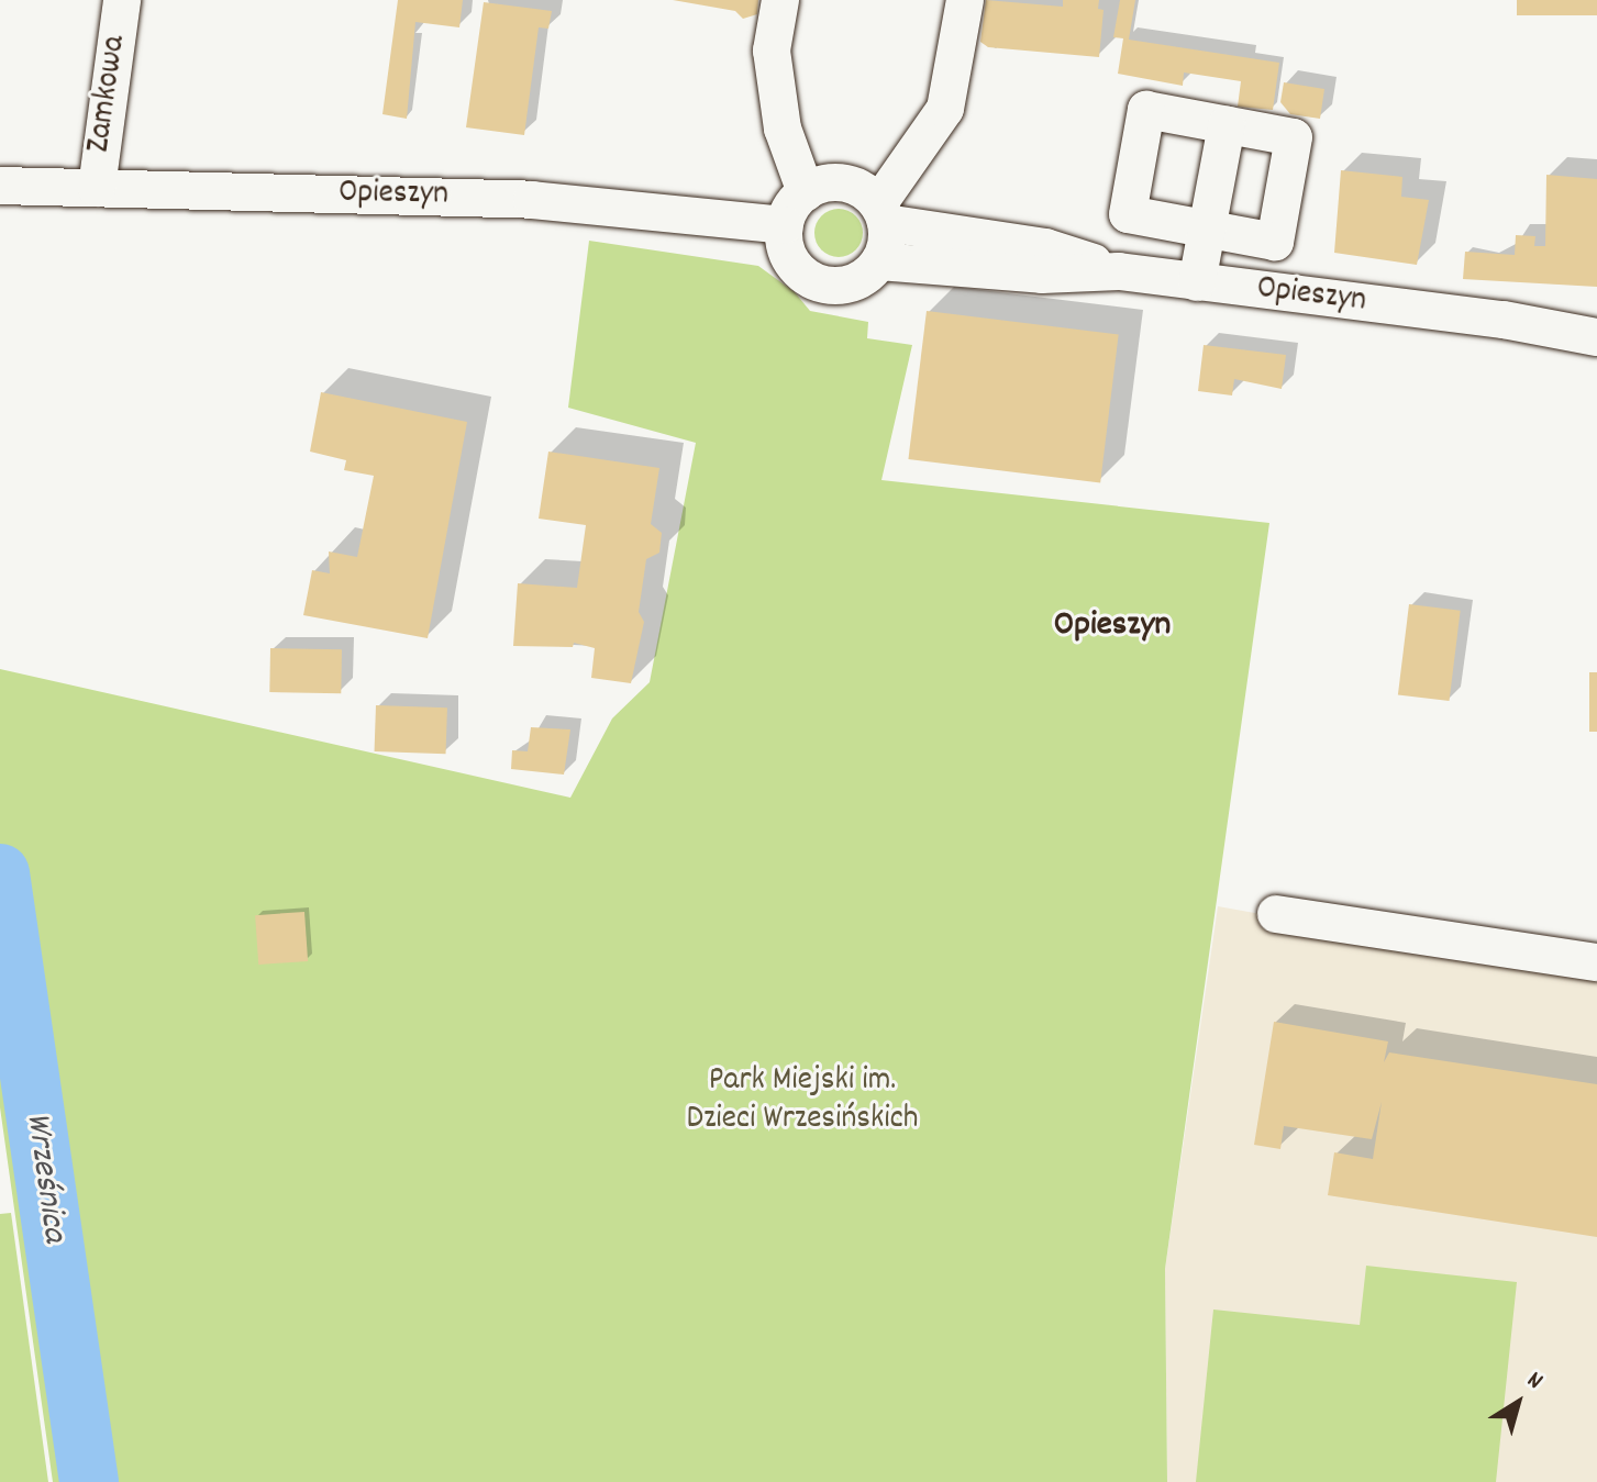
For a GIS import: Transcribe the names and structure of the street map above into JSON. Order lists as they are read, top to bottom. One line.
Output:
{"streets":{"street":["Zamkowa","Opieszyn"]},"crossings":[["Zamkowa","Opieszyn"]],"districts":["Opieszyn"],"water":["Wrześnica"],"parks":["Park Miejski im. Dzieci Wrzesińskich"],"north":"top right"}
